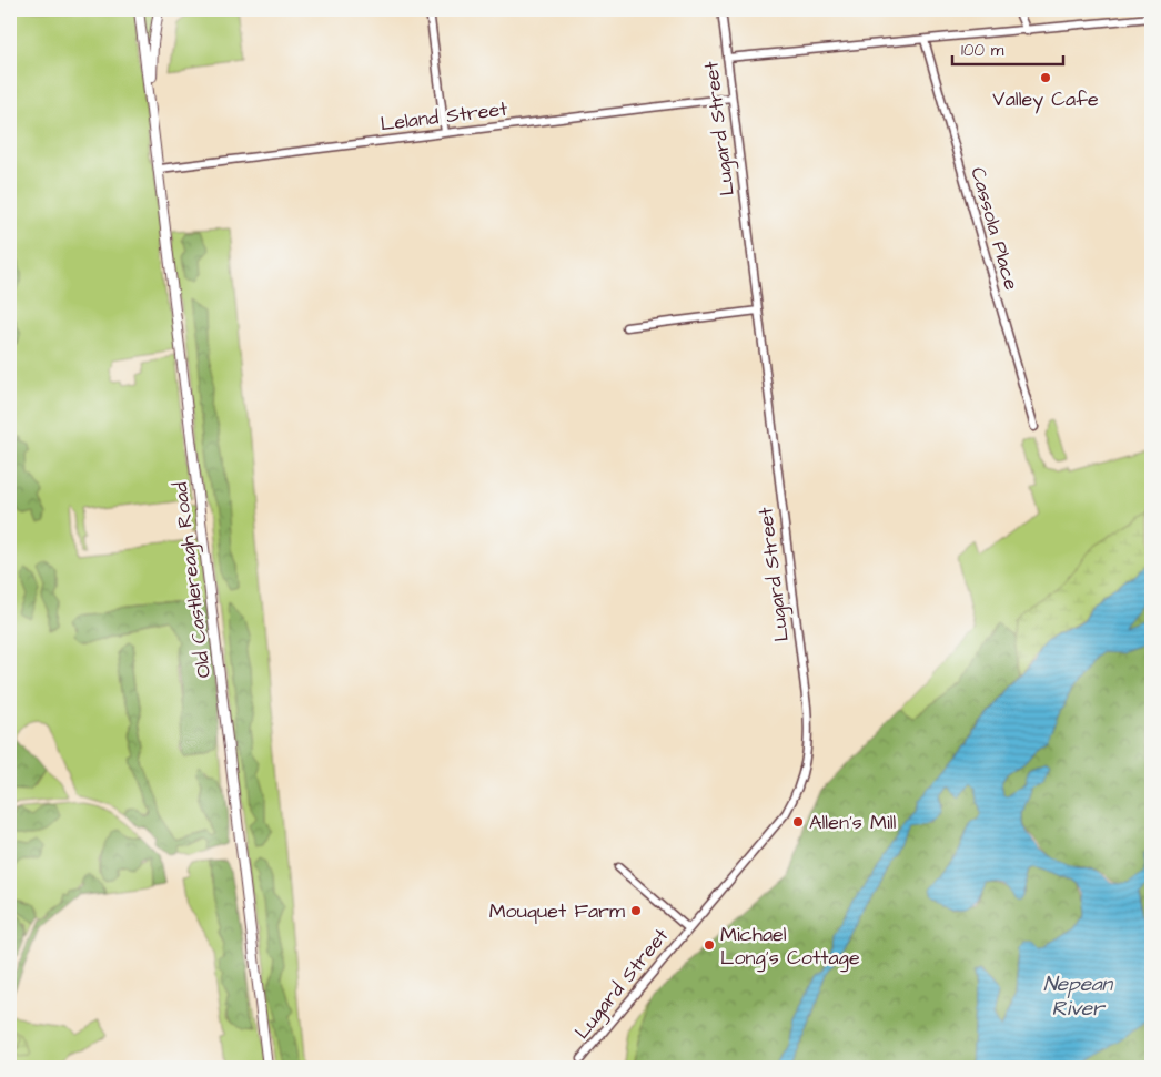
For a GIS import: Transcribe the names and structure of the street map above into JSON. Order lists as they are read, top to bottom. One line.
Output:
{"streets":{"street":["Leland Street","Lugard Street","Cassola Place","Old Castlereagh Road"]},"crossings":[["Leland Street","Lugard Street"],["Leland Street","Old Castlereagh Road"]],"water":["Nepean River"],"places":["Valley Cafe","Allen's Mill","Mouquet Farm","Michael Long's Cottage"],"scale_bar":"100 m"}
